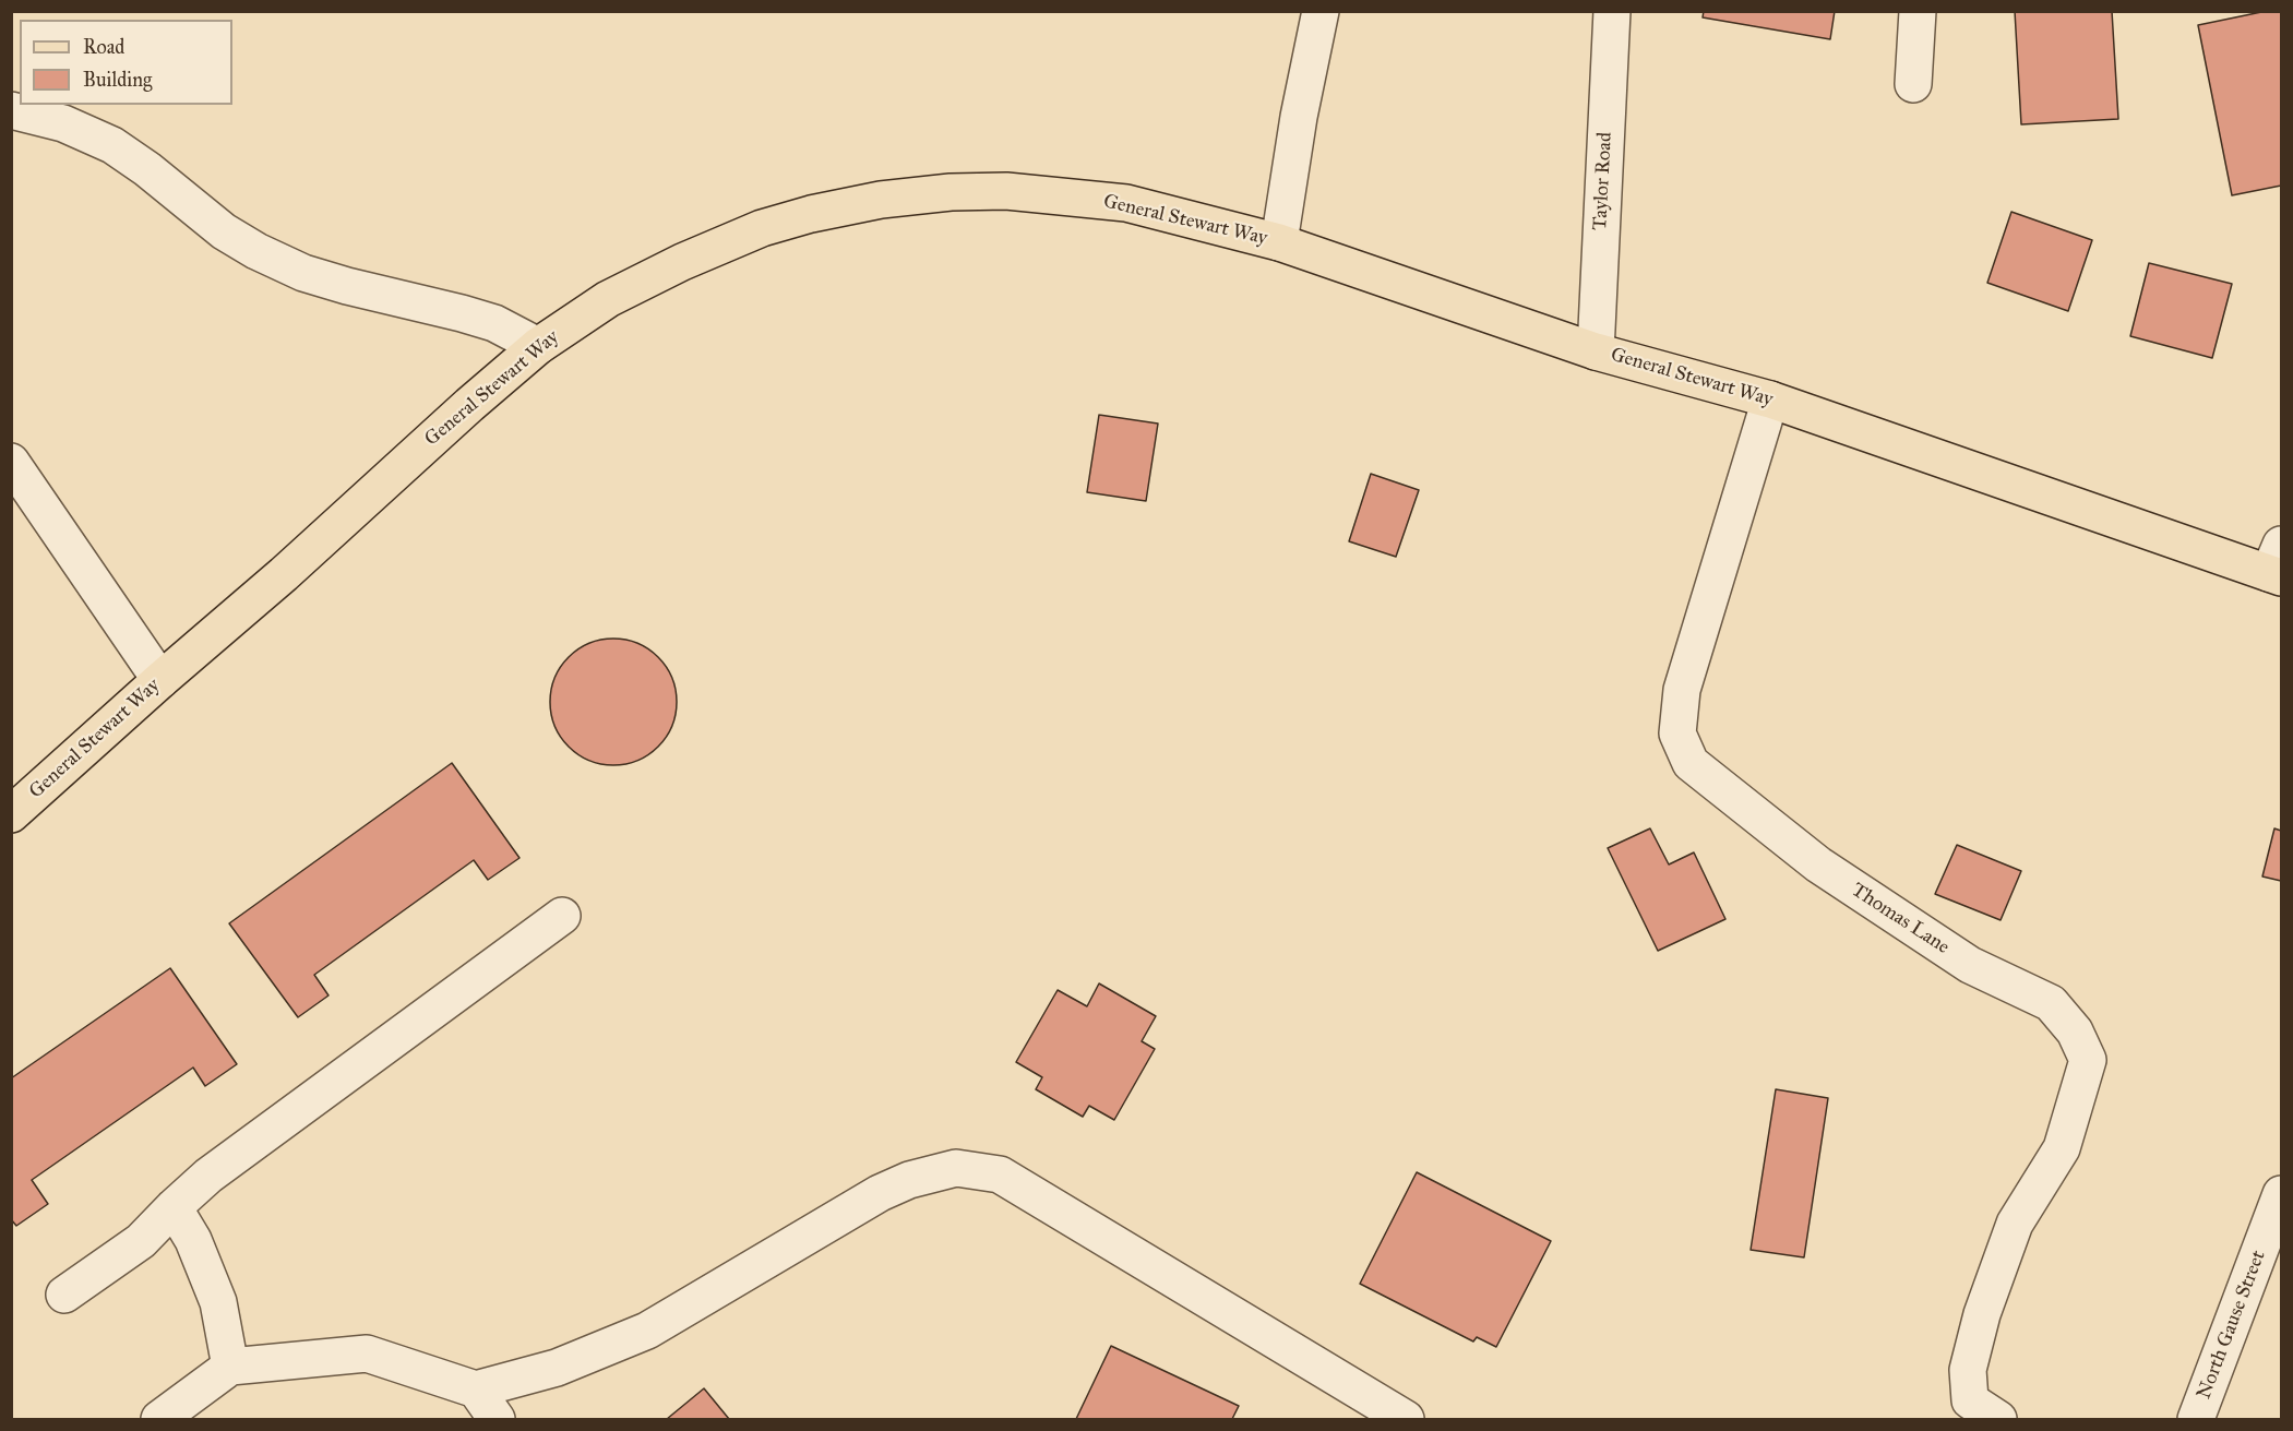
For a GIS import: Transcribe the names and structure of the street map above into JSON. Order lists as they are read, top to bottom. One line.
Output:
{"streets":{"main road":["General Stewart Way"],"street":["Taylor Road","Thomas Lane","North Gause Street"]},"crossings":[["Taylor Road","General Stewart Way"],["General Stewart Way","Thomas Lane"]],"legend":["Road","Building"]}
